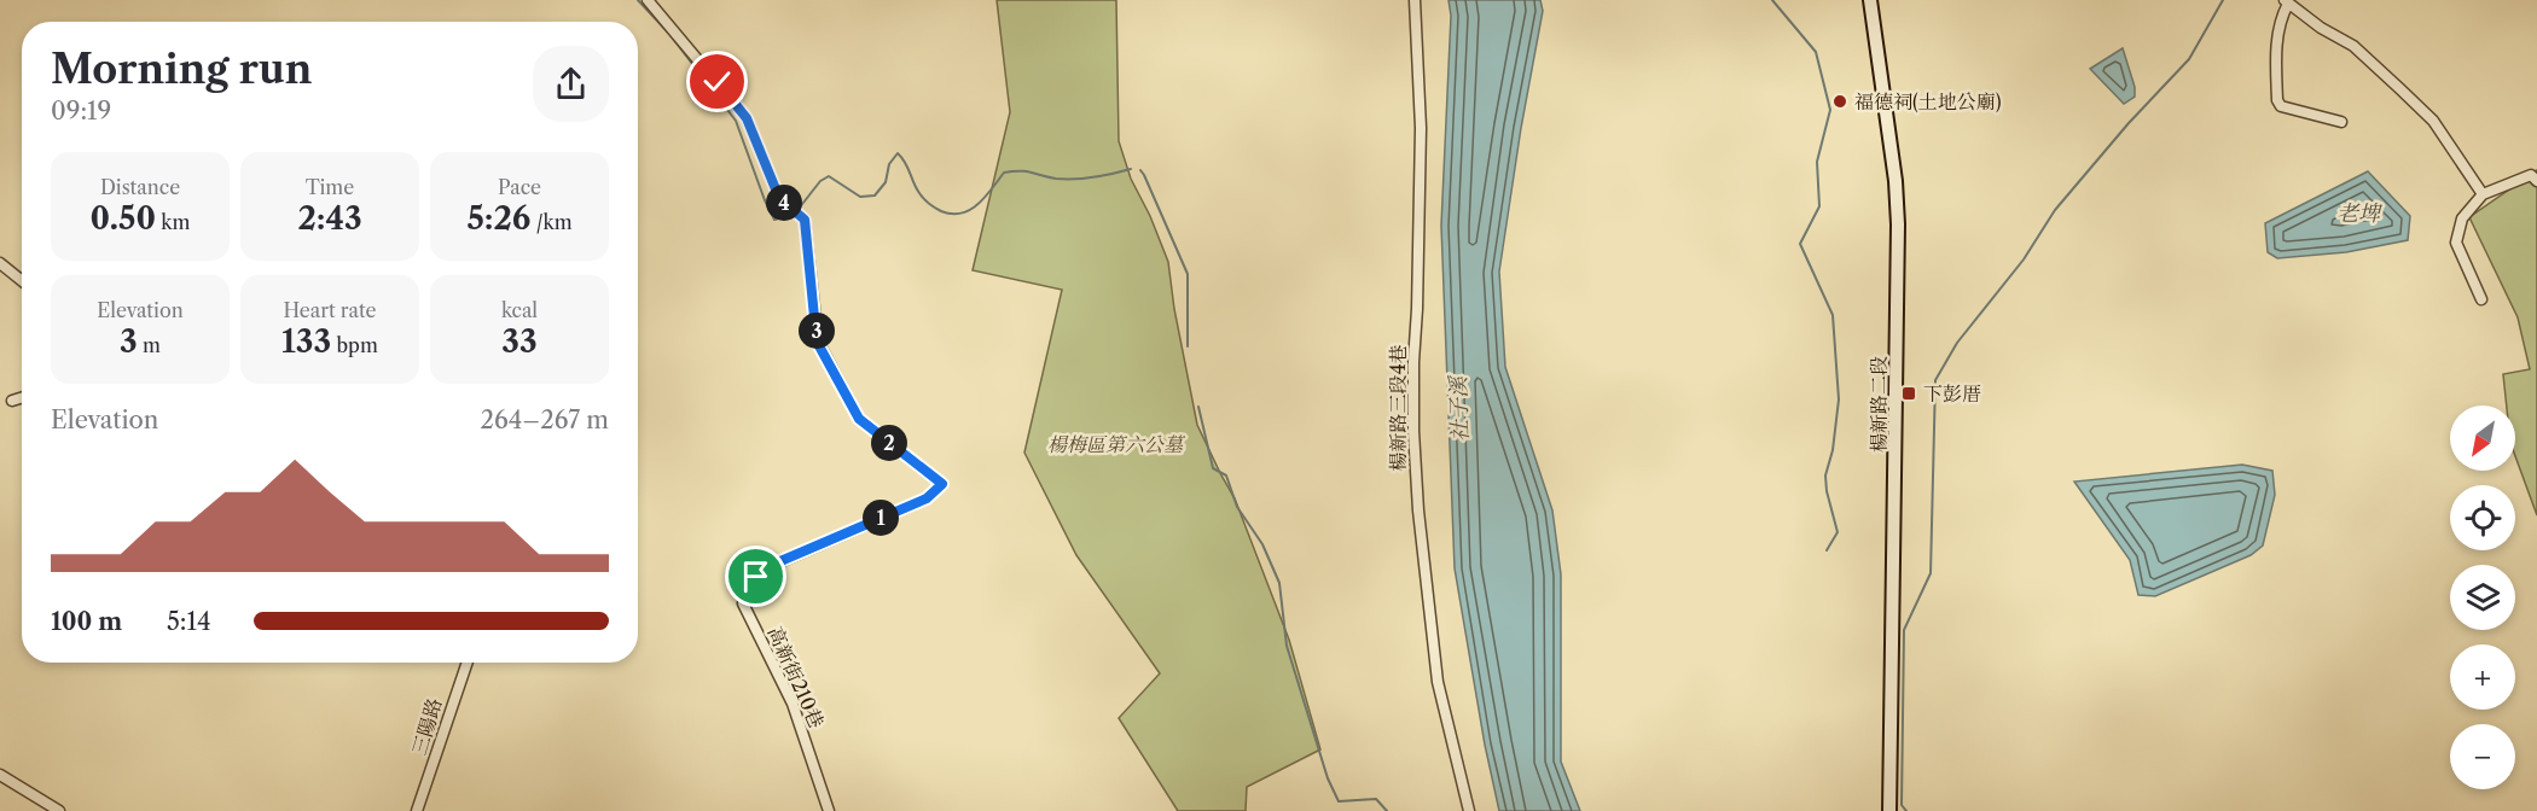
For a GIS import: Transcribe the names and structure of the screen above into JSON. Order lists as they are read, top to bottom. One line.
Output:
{"streets":{"main road":["楊新路二段"],"street":["楊新路三段4巷","高新街210巷","三陽路"]},"water":["老埤","社子溪"],"parks":["楊梅區第六公墓"],"places":{"other":["福德祠(土地公廟)"],"transit":["下彭厝"]},"north":"bottom left","page":{"heading":["Morning run","09:19"],"stats":[["Distance","0.50 km"],["Time","2:43"],["Pace","5:26 /km"],["Elevation","3 m"],["Heart rate","133 bpm"],["kcal","33"]],"pins":["4","3","2","1"],"chart":["Elevation","264–267 m"],"map_buttons":["+","−"],"list":[{"name":"100 m","note":"5:14"}]}}
